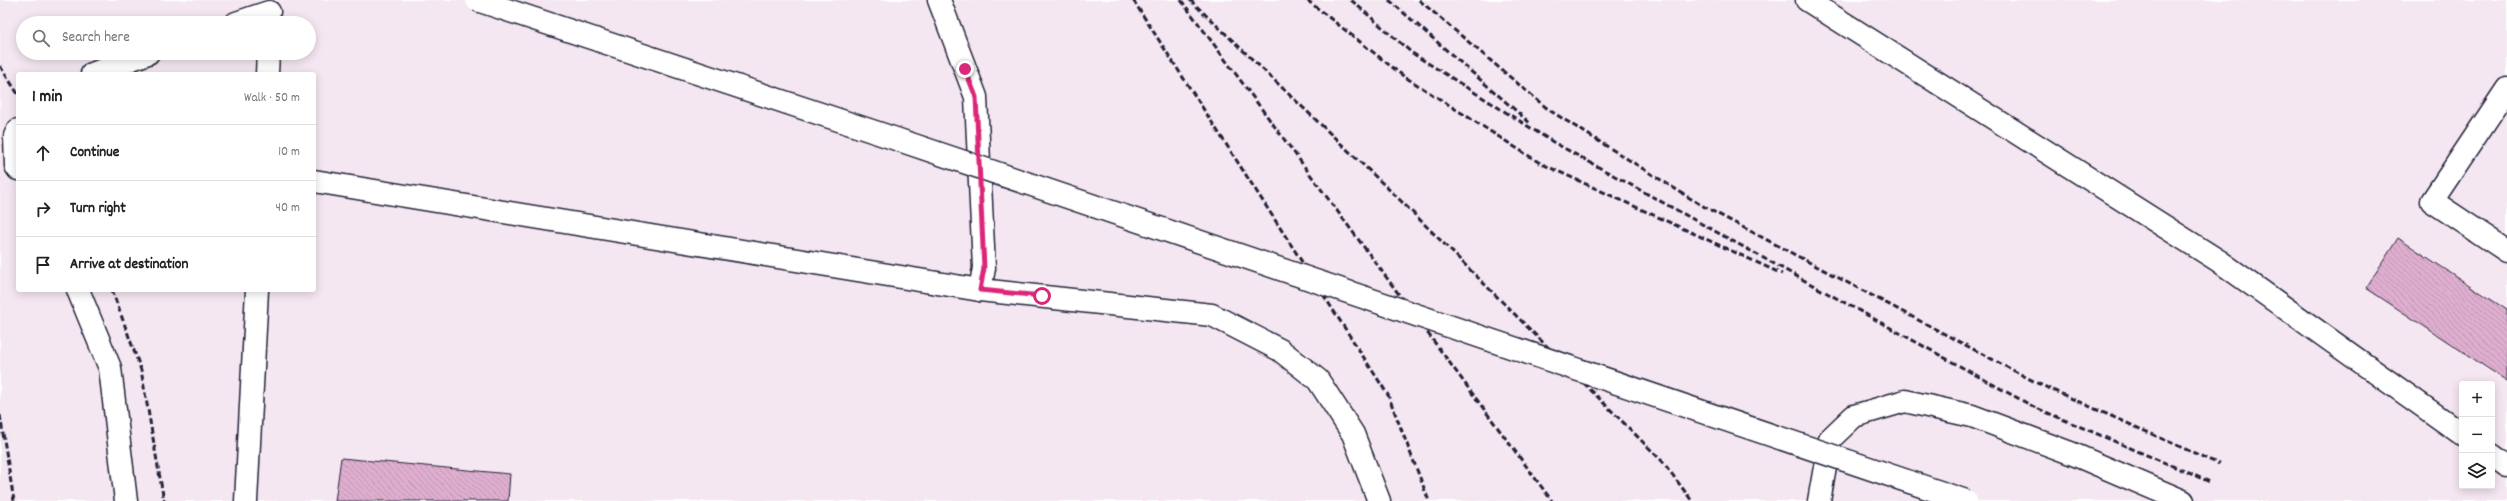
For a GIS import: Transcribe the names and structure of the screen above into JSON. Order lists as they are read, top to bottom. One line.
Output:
{"page":{"search":"Search here","heading":["1 min","Walk · 50 m"],"list":[["Continue","10 m"],["Turn right","40 m"],"Arrive at destination"],"map_buttons":["+","−"]}}
